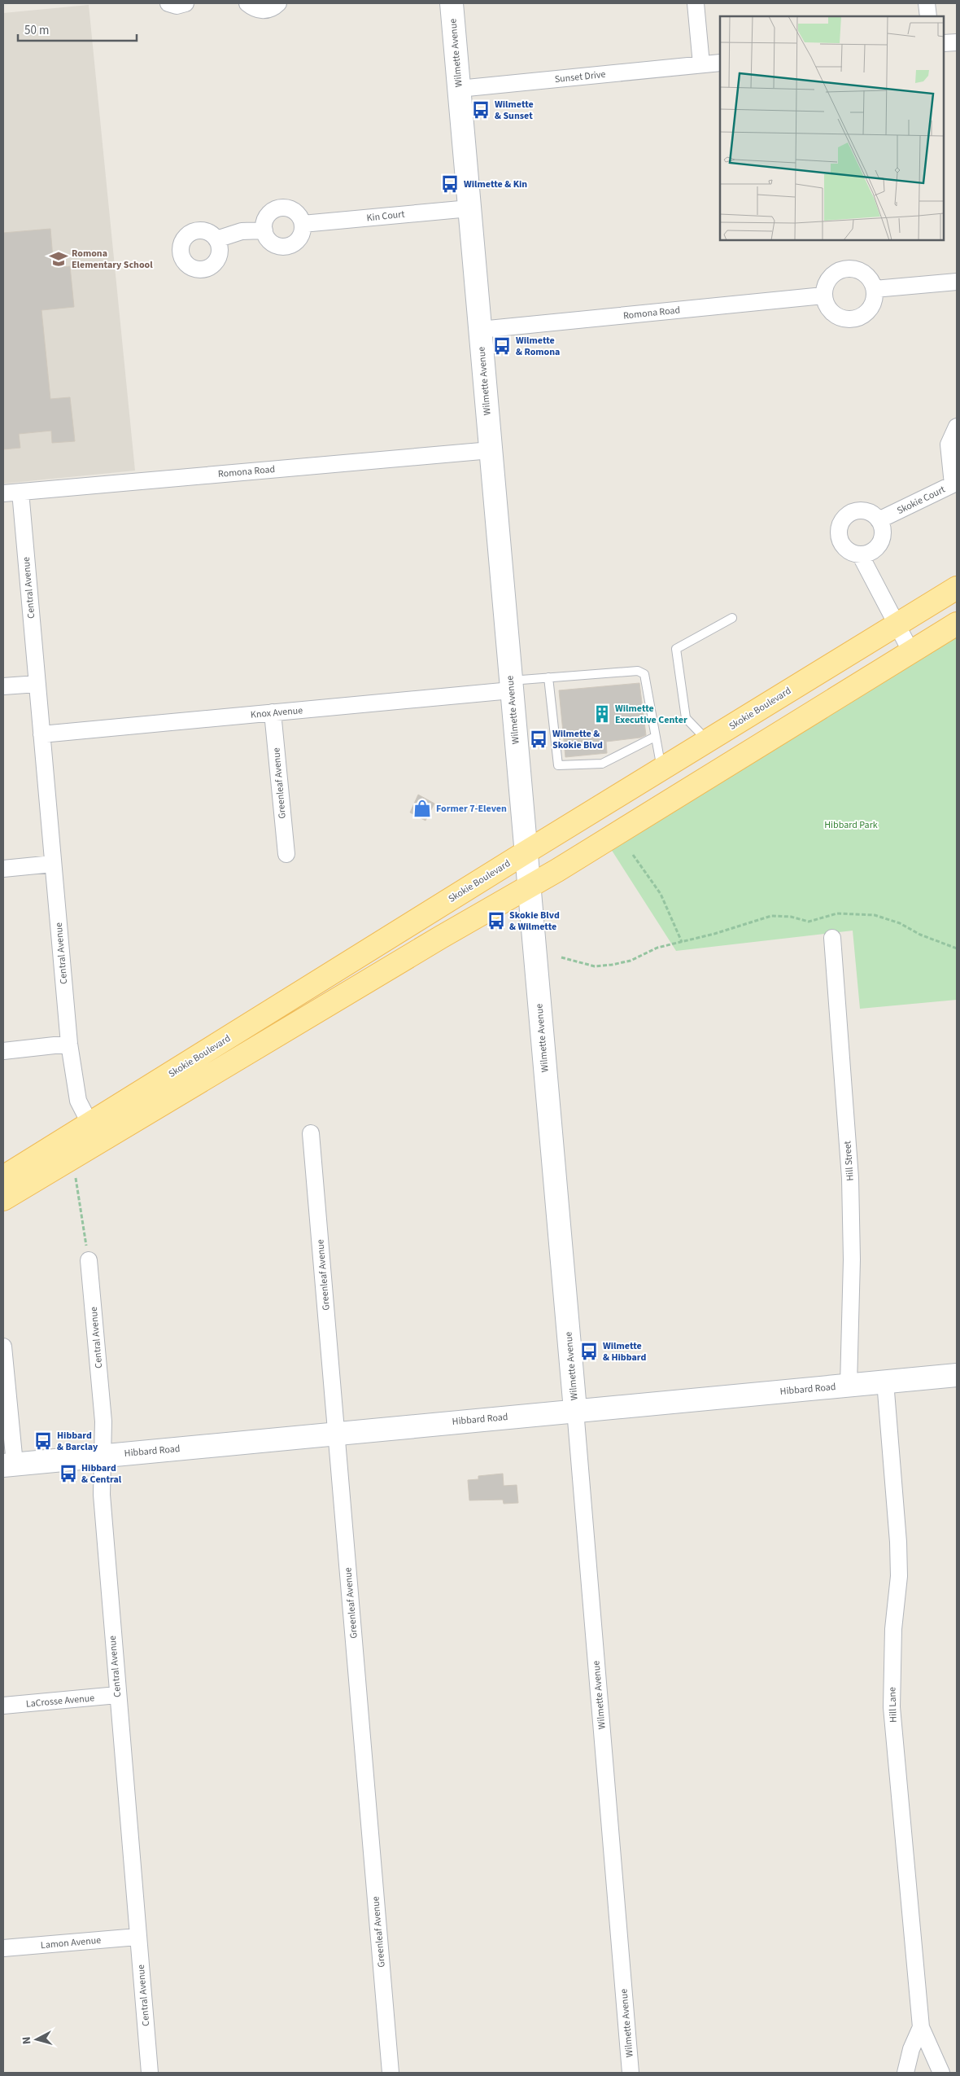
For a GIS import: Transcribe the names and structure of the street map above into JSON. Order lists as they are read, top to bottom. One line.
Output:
{"streets":{"main road":["Skokie Boulevard"],"street":["Wilmette Avenue","Sunset Drive","Kin Court","Romona Road","Skokie Court","Central Avenue","Knox Avenue","Greenleaf Avenue","Hill Street","Hibbard Road","LaCrosse Avenue","Hill Lane","Lamon Avenue"]},"crossings":[["Wilmette Avenue","Sunset Drive"],["Wilmette Avenue","Kin Court"],["Wilmette Avenue","Romona Road"],["Wilmette Avenue","Skokie Boulevard"],["Wilmette Avenue","Knox Avenue"],["Wilmette Avenue","Hibbard Road"],["Romona Road","Central Avenue"],["Central Avenue","Skokie Boulevard"],["Central Avenue","Knox Avenue"],["Central Avenue","Hibbard Road"],["Central Avenue","LaCrosse Avenue"],["Central Avenue","Lamon Avenue"],["Knox Avenue","Greenleaf Avenue"],["Greenleaf Avenue","Hibbard Road"],["Hill Street","Hibbard Road"],["Hibbard Road","Hill Lane"]],"parks":["Hibbard Park"],"places":{"bus stop":["Wilmette & Sunset","Wilmette & Kin","Wilmette & Romona","Wilmette & Skokie Blvd","Skokie Blvd & Wilmette","Wilmette & Hibbard","Hibbard & Barclay","Hibbard & Central"],"school or university":["Romona Elementary School"],"building":["Wilmette Executive Center"],"shop":["Former 7-Eleven"]},"scale_bar":"50 m","north":"left"}
